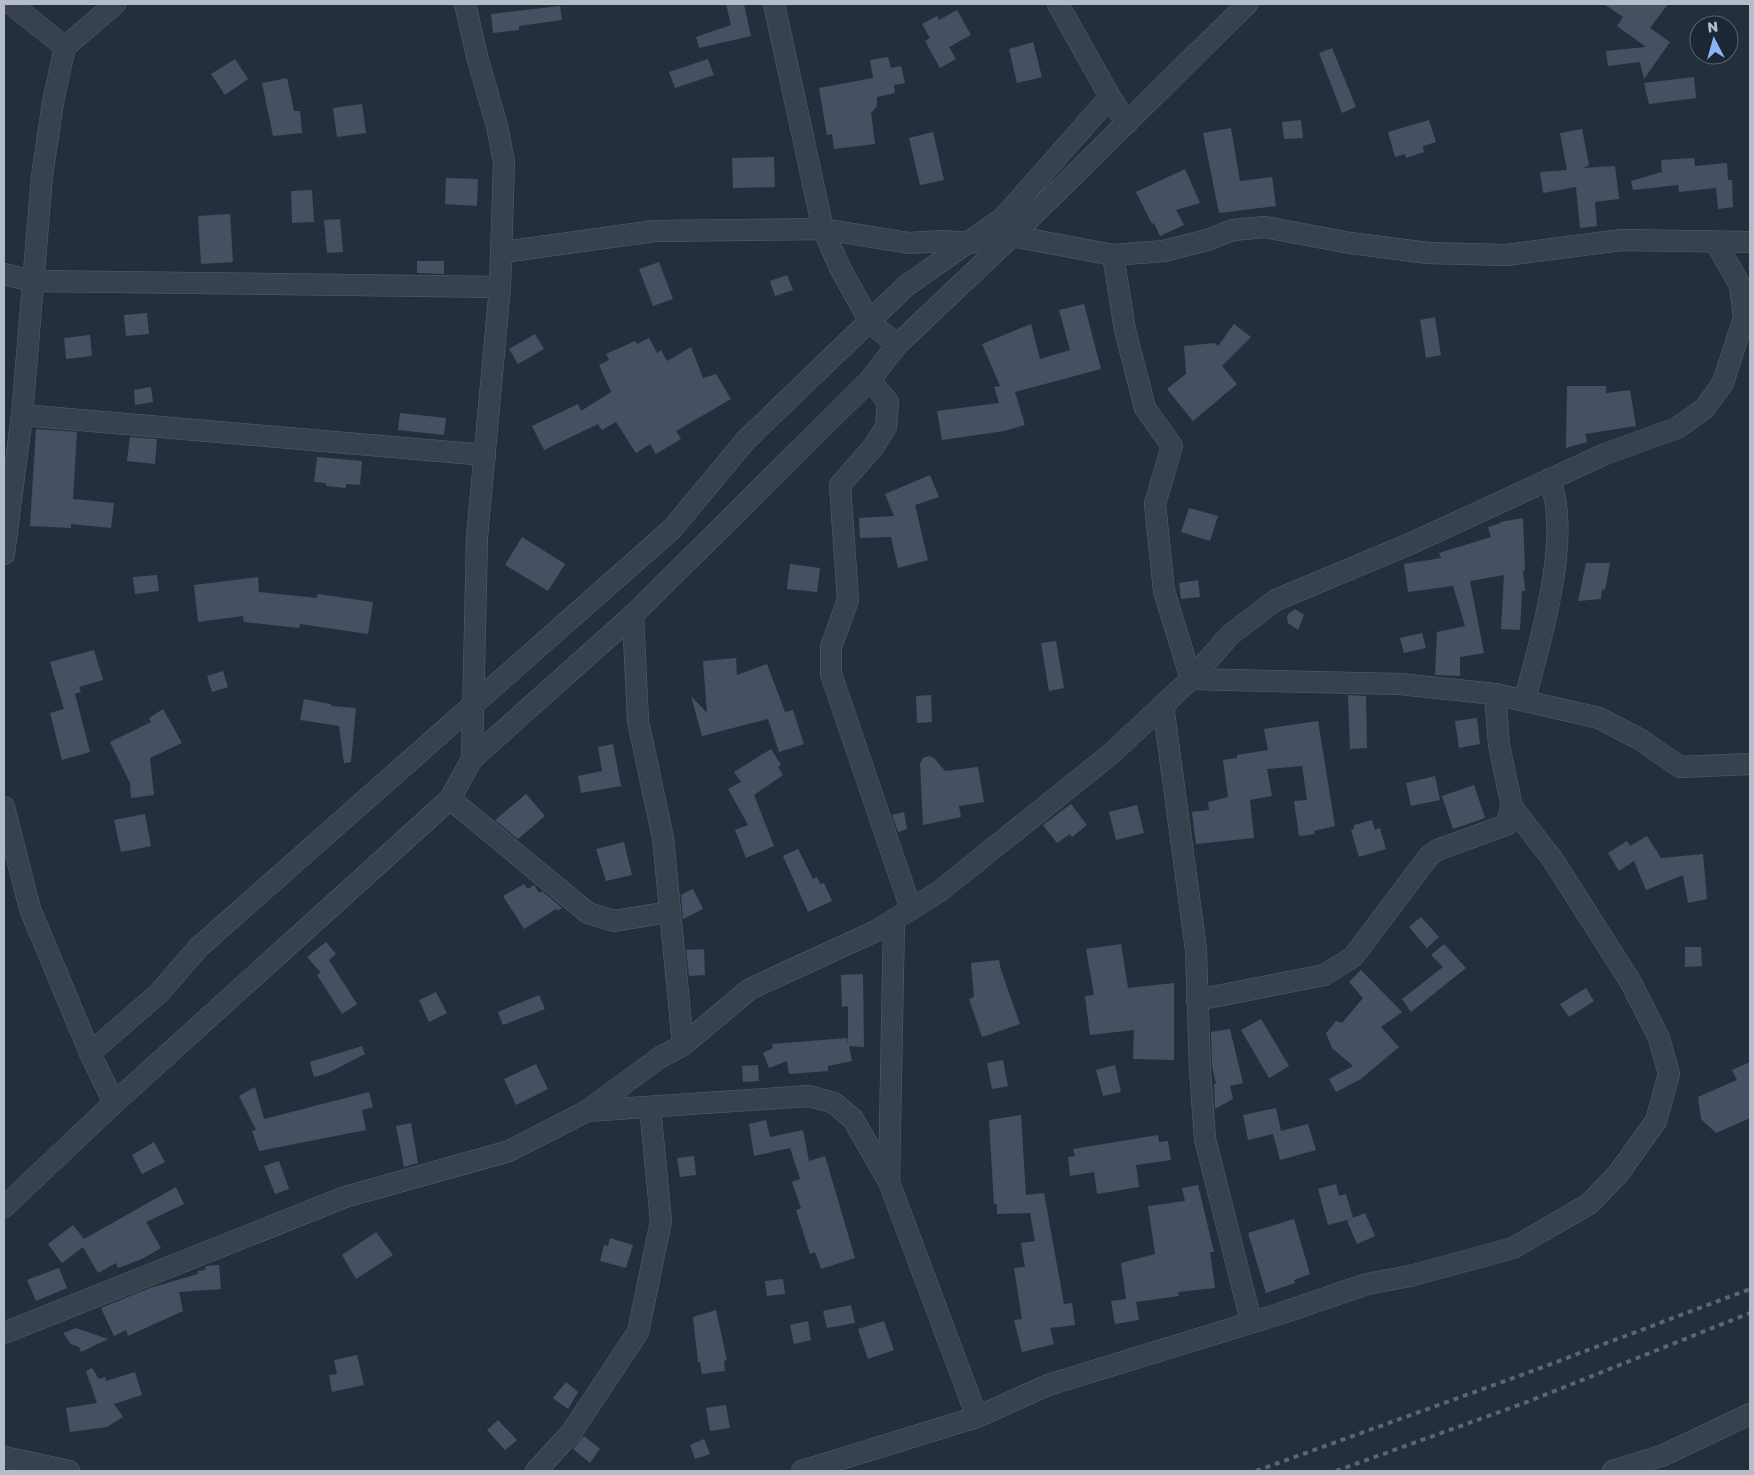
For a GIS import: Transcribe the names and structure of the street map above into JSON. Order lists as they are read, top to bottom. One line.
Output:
{"north":"top"}
